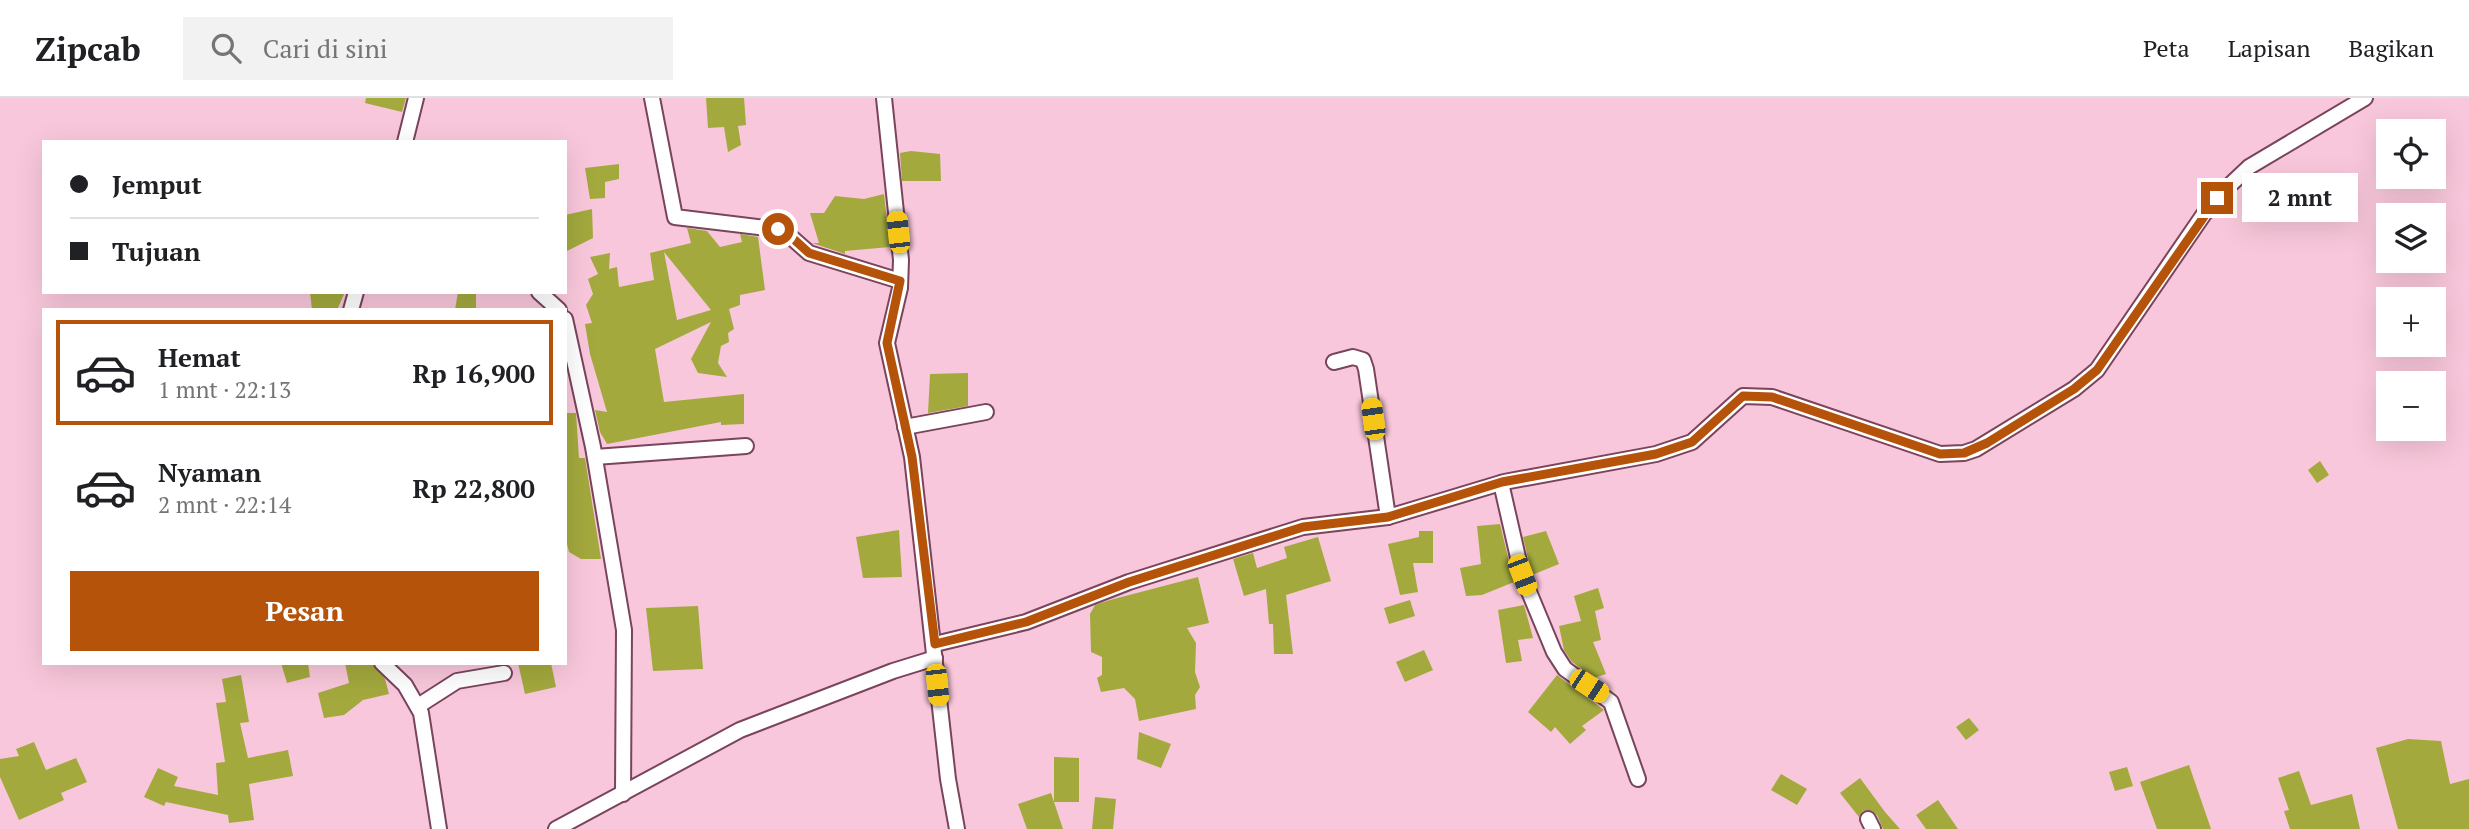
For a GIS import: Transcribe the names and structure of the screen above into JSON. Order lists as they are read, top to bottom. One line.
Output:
{"page":{"header":"Zipcab","search":"Cari di sini","nav":["Peta","Lapisan","Bagikan"],"map_buttons":["+","−"],"banner":["Jemput","Tujuan"],"bubble":"2 mnt","list":[{"name":"Hemat","note":"1 mnt · 22:13","value":"Rp 16,900"},{"name":"Nyaman","note":"2 mnt · 22:14","value":"Rp 22,800"}],"buttons":"Pesan"}}
